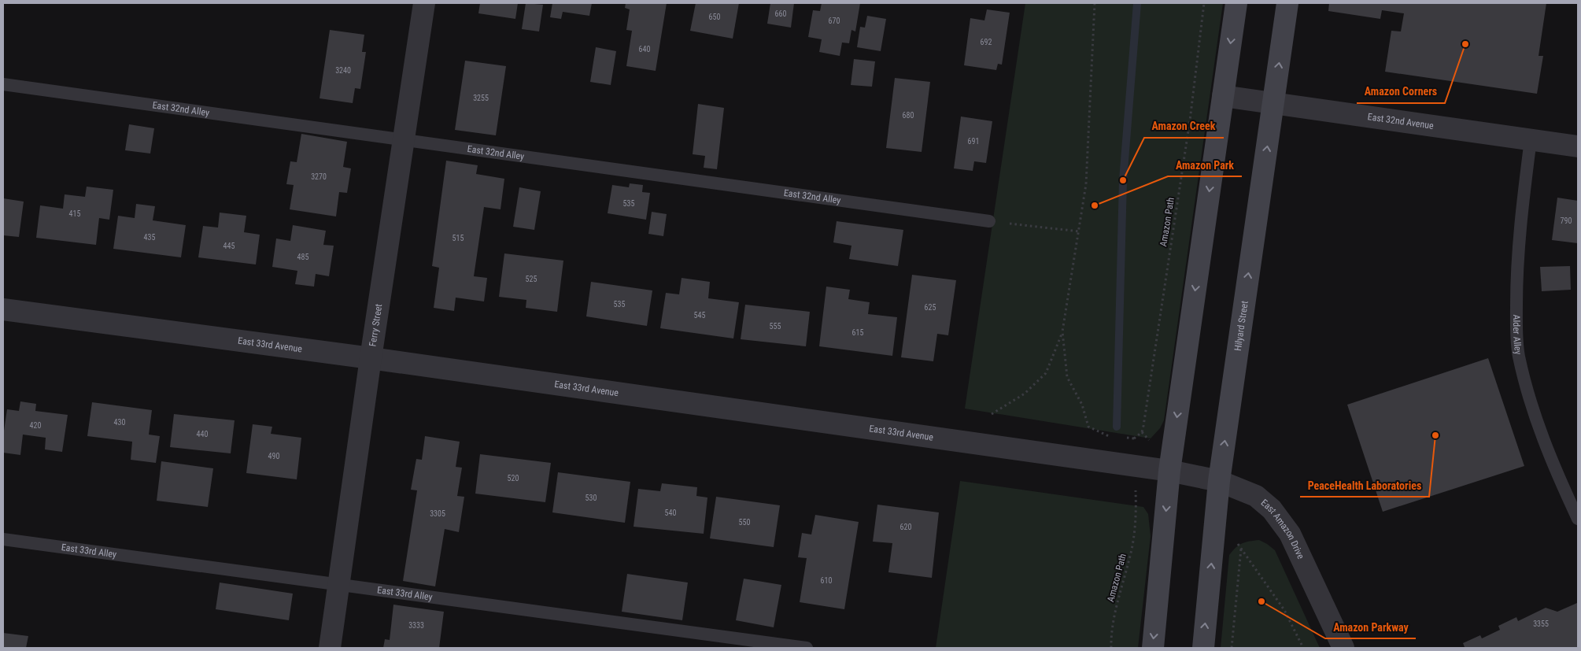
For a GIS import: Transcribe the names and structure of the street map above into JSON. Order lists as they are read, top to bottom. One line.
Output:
{"streets":{"main road":["Hilyard Street"],"street":["East 32nd Avenue","Ferry Street","East 33rd Avenue","East Amazon Drive"],"lane":["East 32nd Alley","Alder Alley","East 33rd Alley"],"path":["Amazon Path"]},"crossings":[["East 32nd Alley","Ferry Street"],["East 32nd Avenue","Hilyard Street"],["East 32nd Avenue","Alder Alley"],["Ferry Street","East 33rd Avenue"],["Ferry Street","East 33rd Alley"],["Hilyard Street","East Amazon Drive"],["East 33rd Avenue","East Amazon Drive"]],"places":["Amazon Corners","Amazon Creek","Amazon Park","PeaceHealth Laboratories","Amazon Parkway"],"house_numbers":["660","650","670","692","640","3240","3255","680","691","3270","535","415","790","435","515","445","485","525","535","625","545","555","615","430","420","440","490","520","530","540","3305","550","620","610","3355","3333"]}
